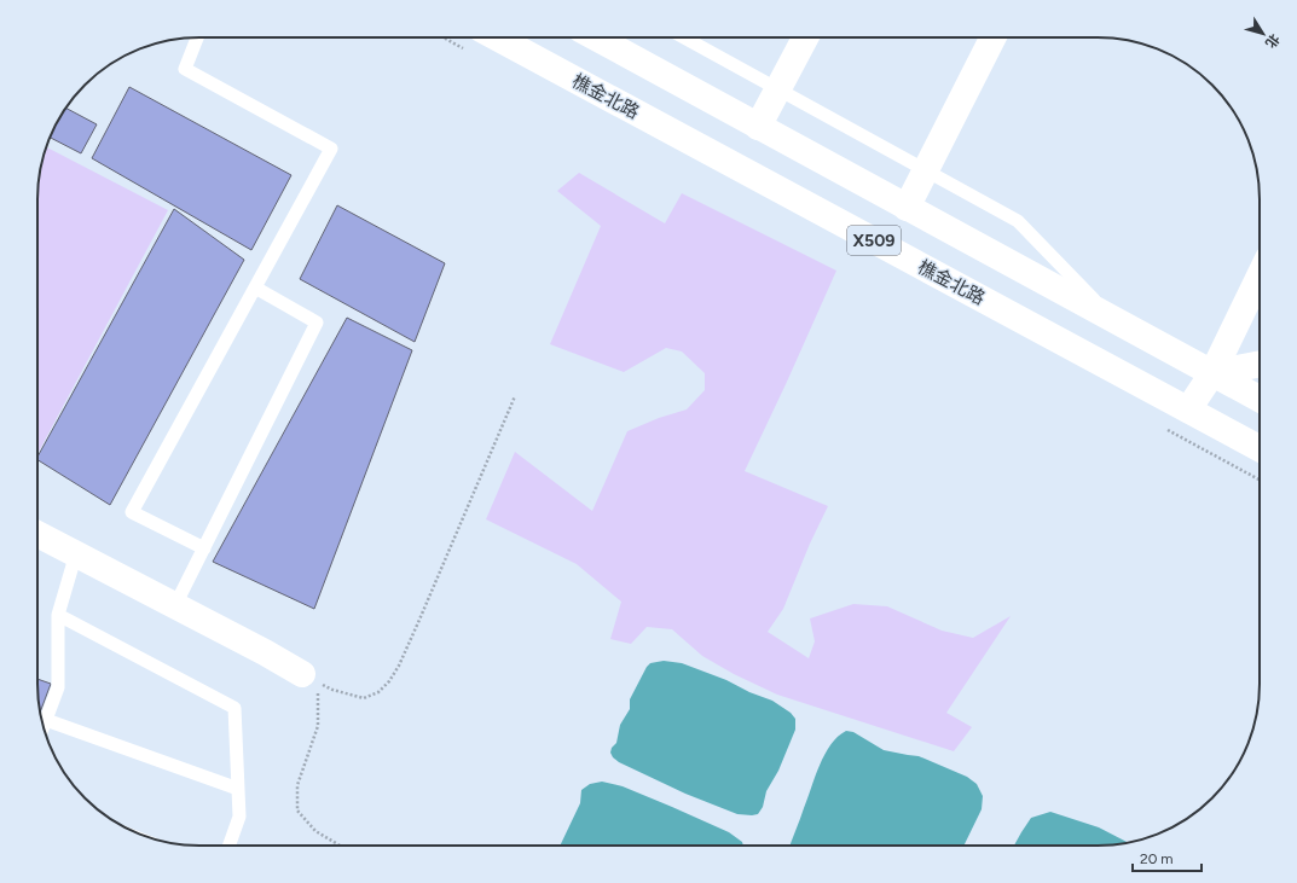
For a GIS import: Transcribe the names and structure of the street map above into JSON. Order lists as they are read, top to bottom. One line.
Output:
{"streets":{"main road":["樵金北路","X509"]},"scale_bar":"20 m","north":"bottom right"}
